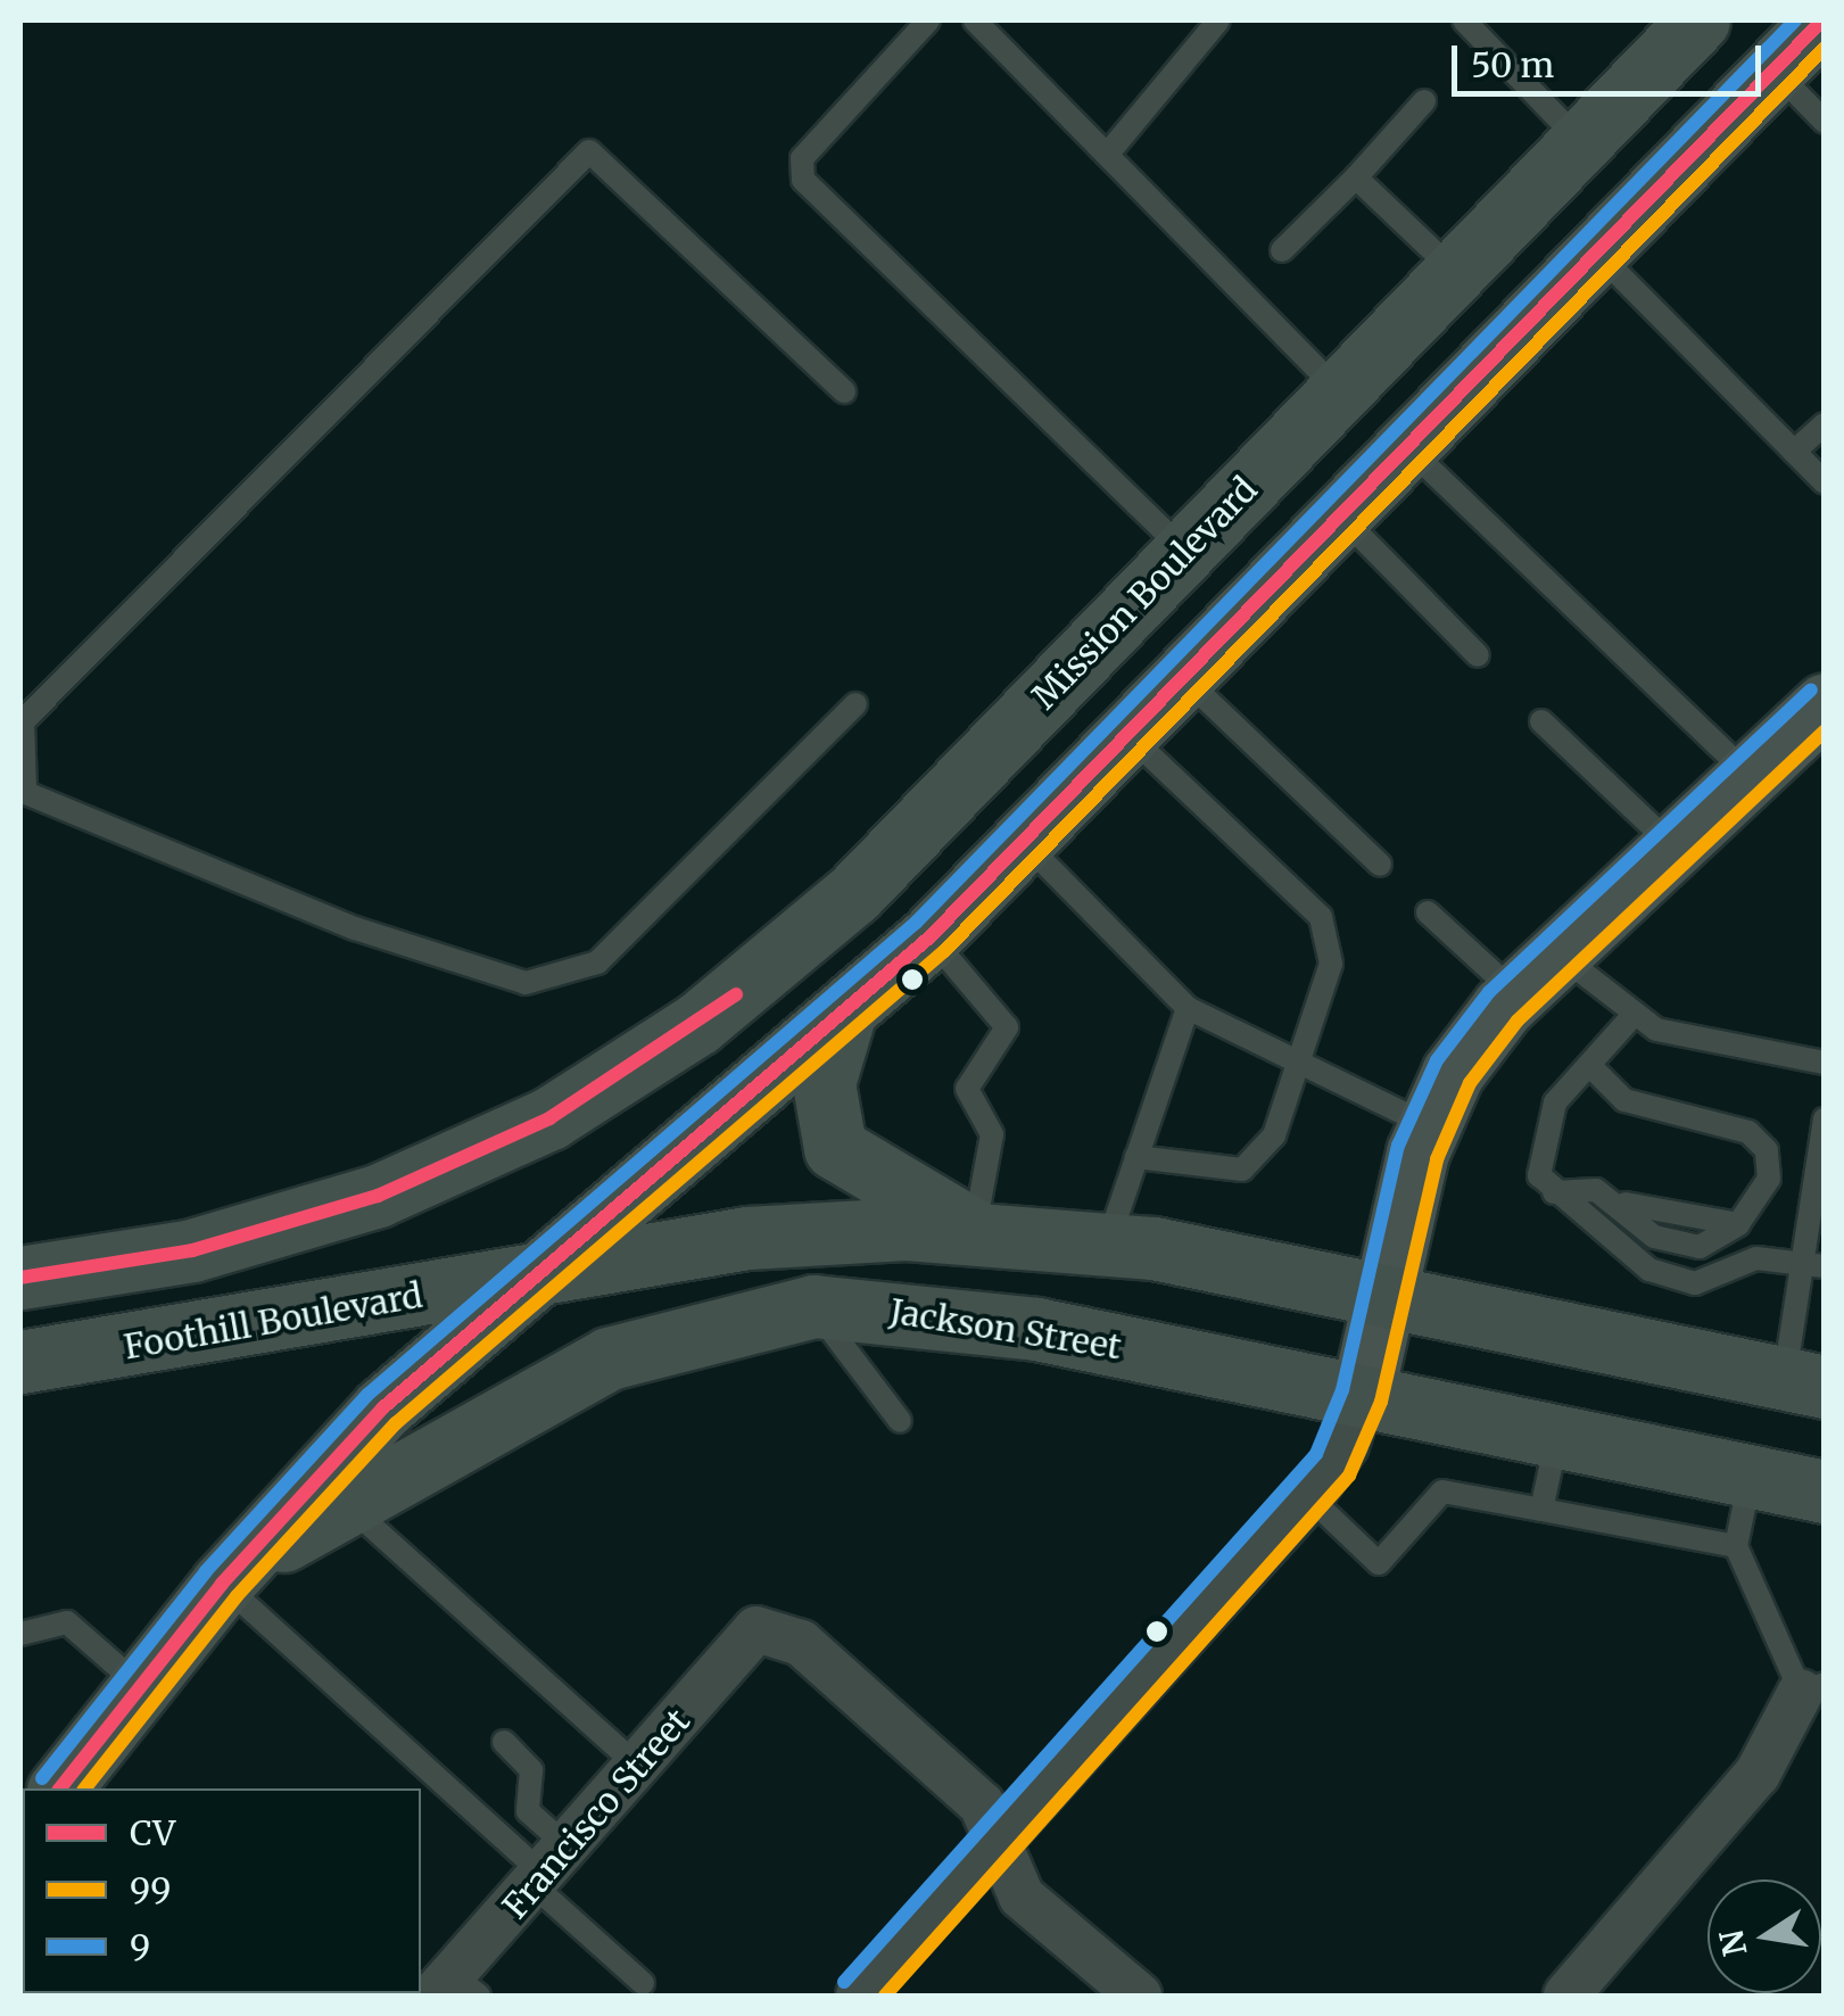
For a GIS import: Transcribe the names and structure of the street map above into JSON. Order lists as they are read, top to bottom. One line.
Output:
{"streets":{"main road":["Mission Boulevard","Foothill Boulevard","Jackson Street"],"street":["Francisco Street"]},"lines":["transit line CV","transit line 9","transit line 99"],"legend":["CV","99","9"],"scale_bar":"50 m","north":"left"}
